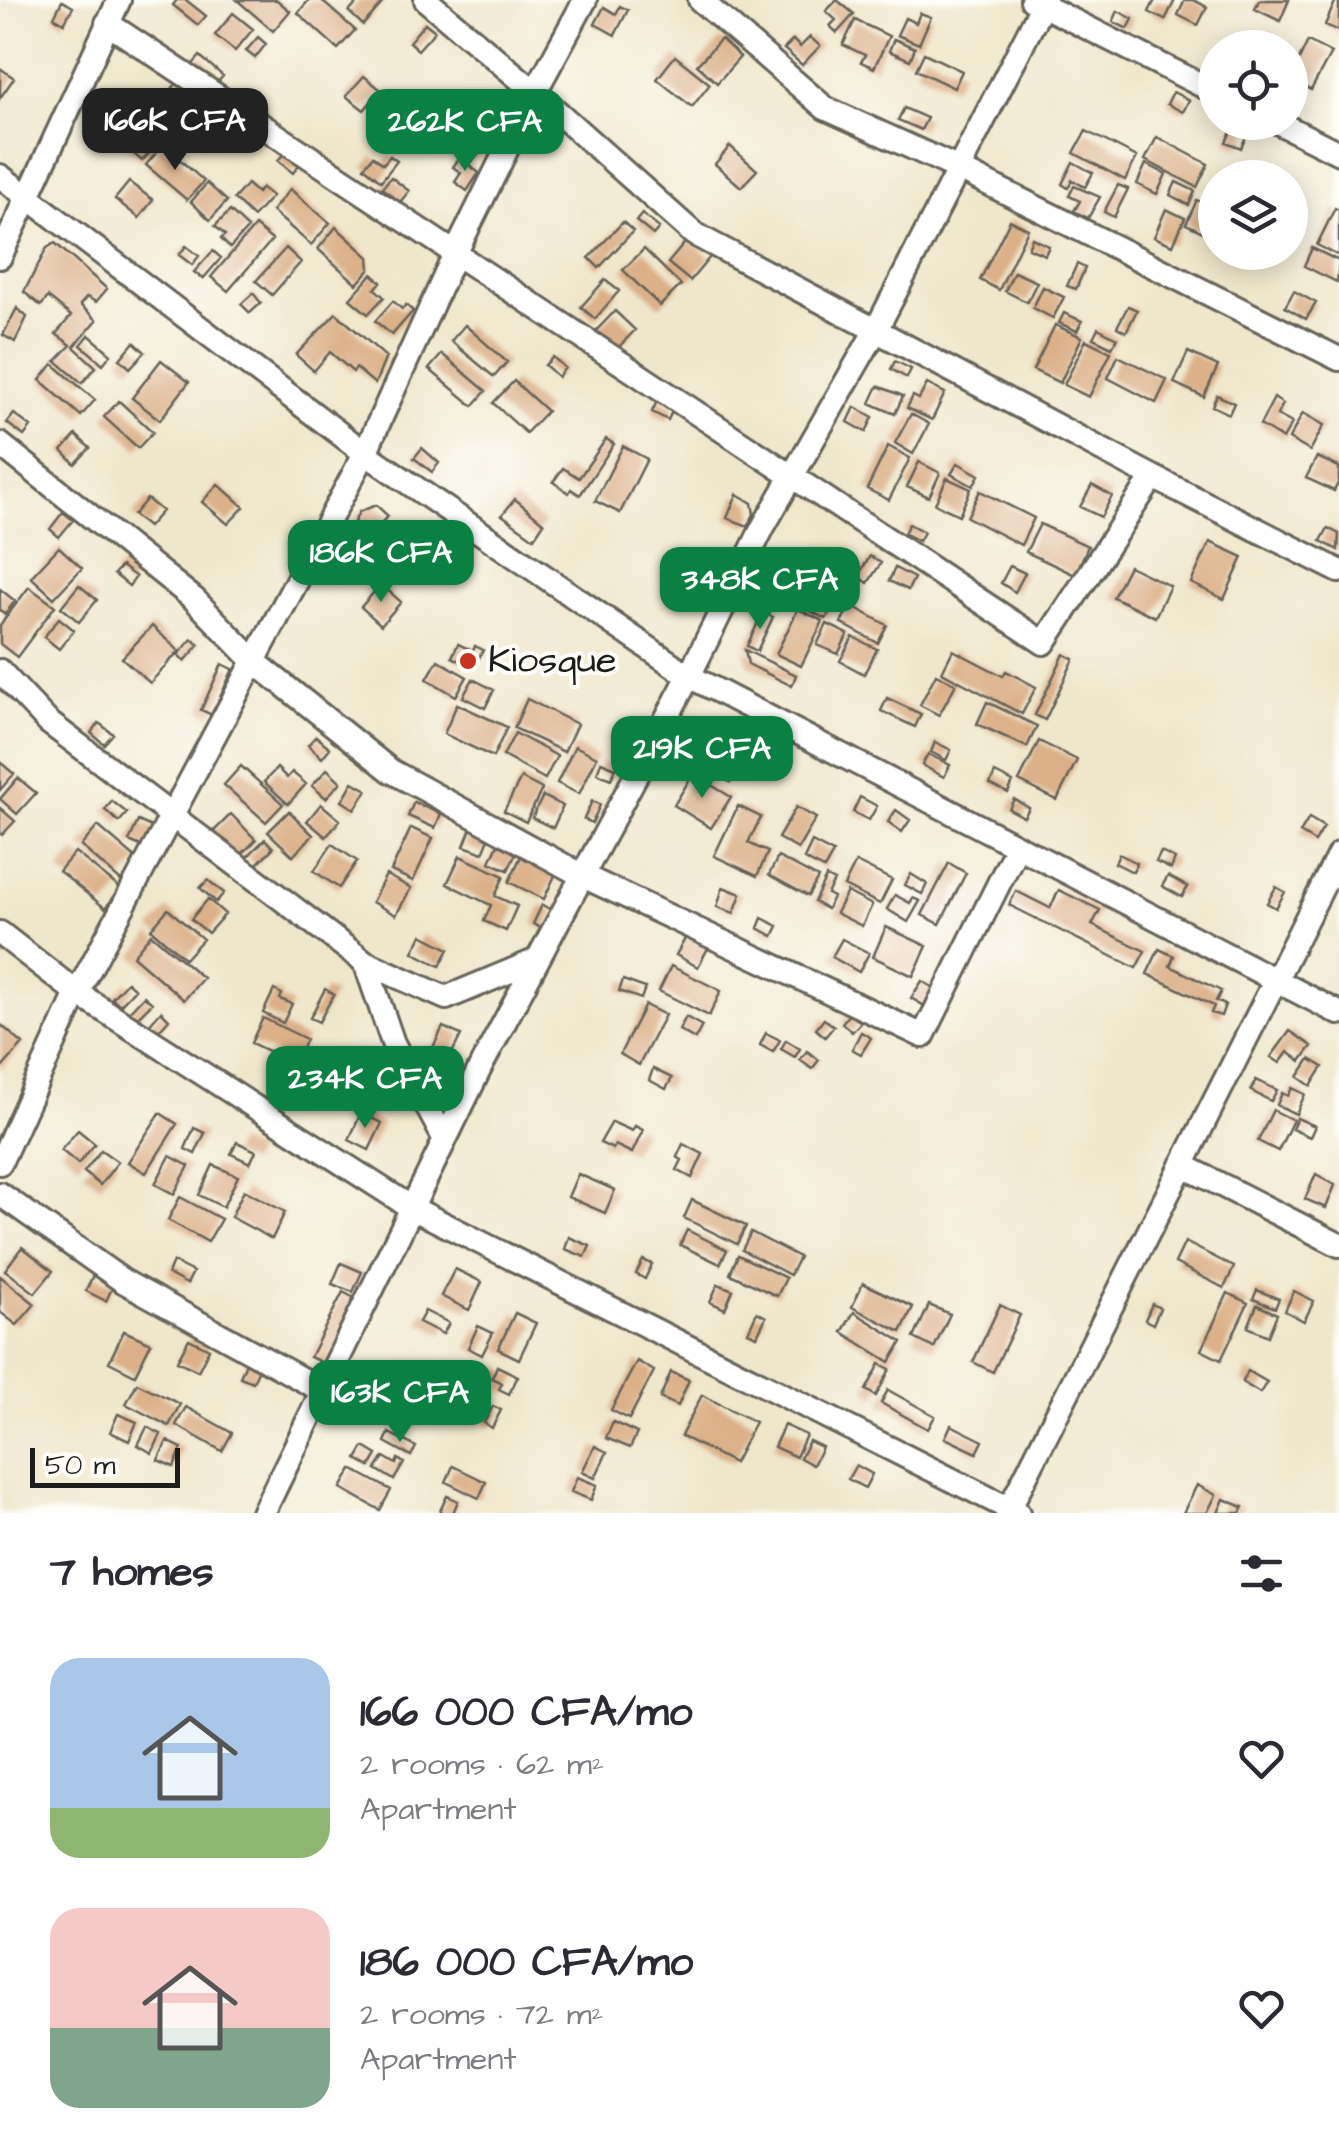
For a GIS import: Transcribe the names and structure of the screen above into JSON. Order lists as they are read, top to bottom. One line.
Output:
{"places":["Kiosque"],"scale_bar":"50 m","page":{"price":["166K CFA","262K CFA","186K CFA","348K CFA","219K CFA","234K CFA","163K CFA"],"scale":"50 m","heading":"7 homes","list":[{"name":"166 000 CFA/mo","note":"2 rooms · 62 m² · Apartment"},{"name":"186 000 CFA/mo","note":"2 rooms · 72 m² · Apartment"}]}}
